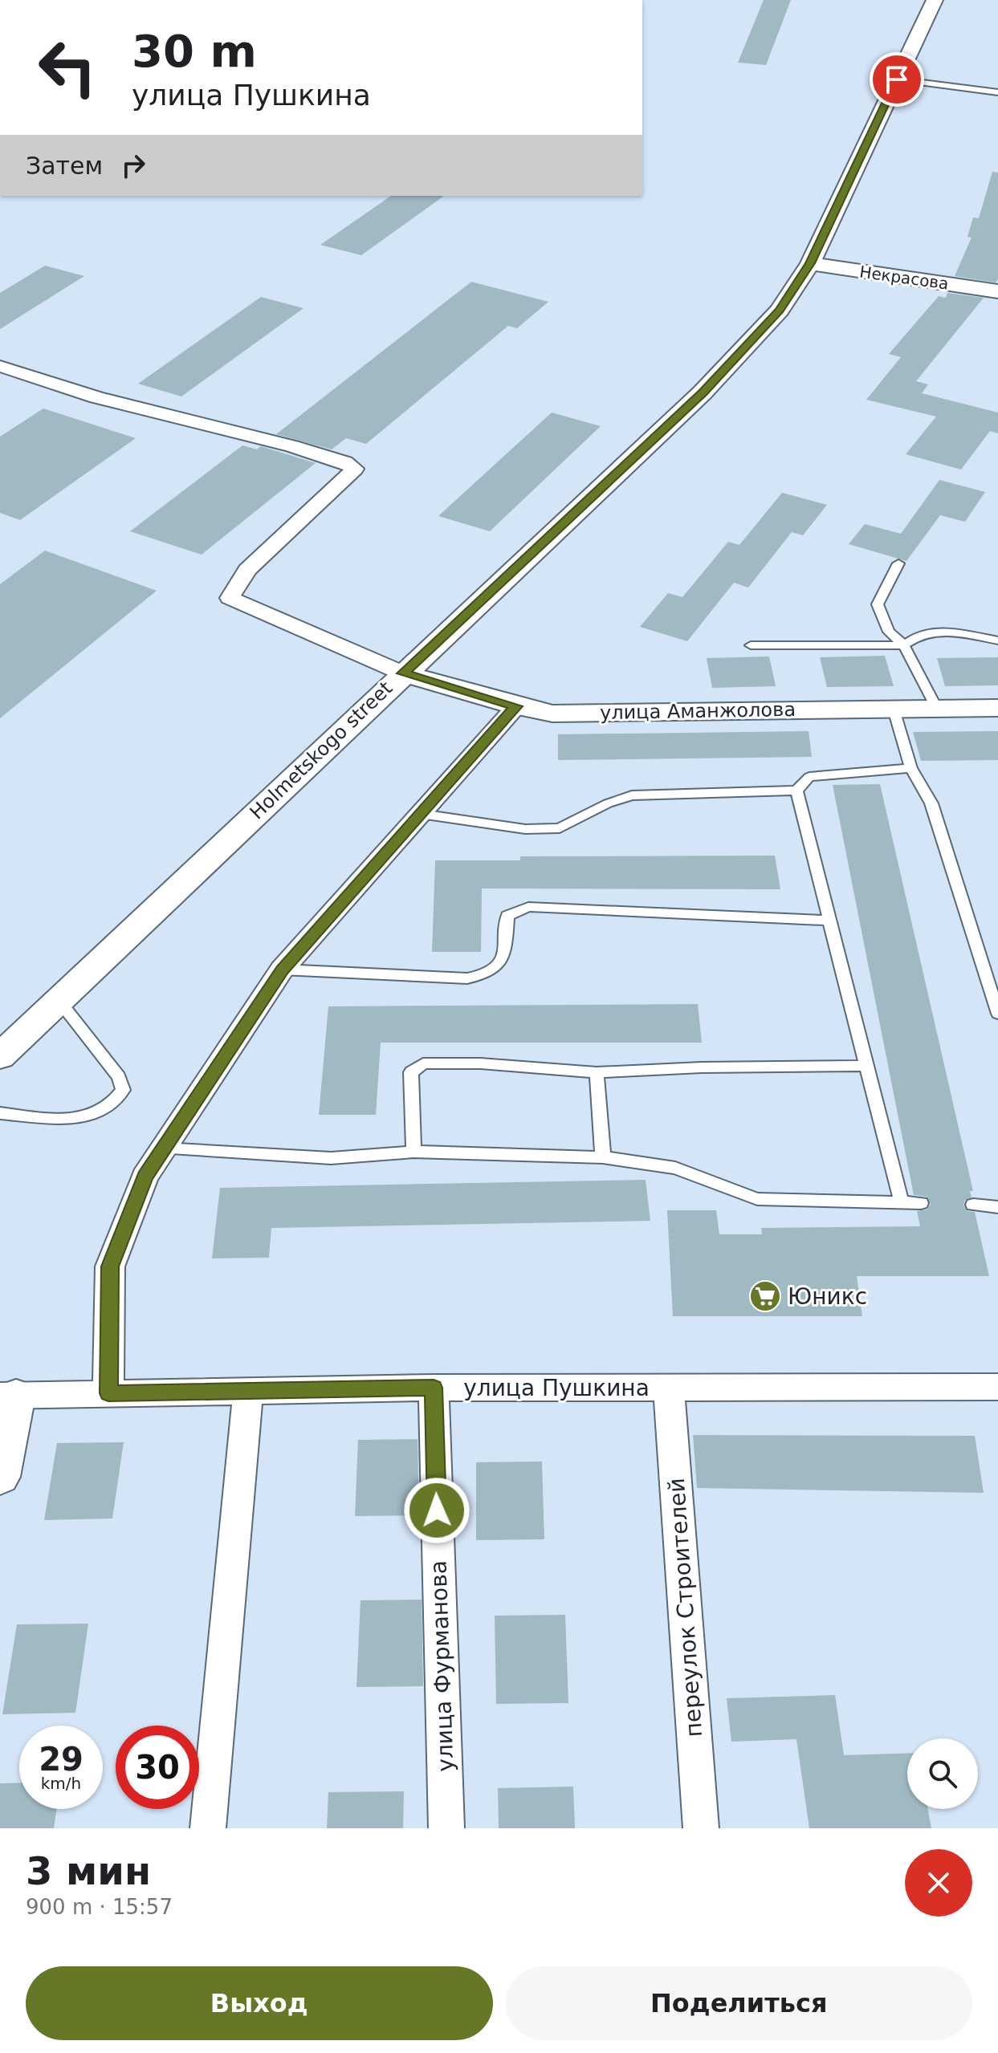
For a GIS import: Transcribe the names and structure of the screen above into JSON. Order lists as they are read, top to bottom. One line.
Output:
{"streets":{"street":["Некрасова","улица Аманжолова","Holmetskogo street","улица Пушкина","переулок Строителей","улица Фурманова"]},"crossings":[["Некрасова","Holmetskogo street"],["улица Аманжолова","Holmetskogo street"],["улица Пушкина","переулок Строителей"],["улица Пушкина","улица Фурманова"]],"places":{"supermarket":["Юникс"]},"page":{"turn":["30 m","улица Пушкина"],"then":"Затем","speed":"29 km/h","limit":"30","heading":["3 мин","900 m · 15:57"],"buttons":["Выход","Поделиться"]}}
